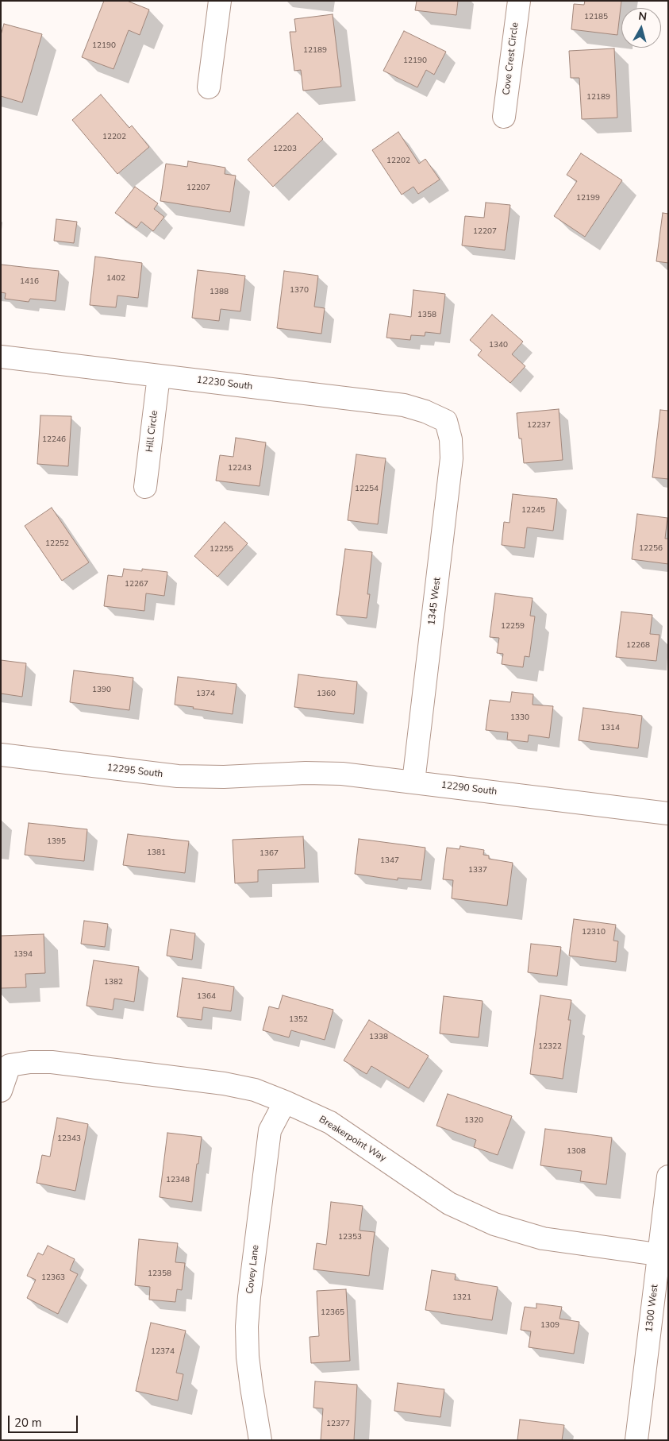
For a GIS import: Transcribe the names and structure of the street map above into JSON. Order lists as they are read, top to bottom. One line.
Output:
{"streets":{"street":["Cove Crest Circle","12230 South","Hill Circle","1345 West","12295 South","12290 South","Breakerpoint Way","Covey Lane","1300 West"]},"crossings":[["12230 South","Hill Circle"],["12230 South","1345 West"],["1345 West","12290 South"],["12295 South","12290 South"],["Breakerpoint Way","Covey Lane"],["Breakerpoint Way","1300 West"]],"house_numbers":["12185","12190","12189","12190","12189","12202","12203","12202","12207","12199","12207","1402","1416","1370","1388","1358","1340","12237","12246","12243","12254","12245","12252","12256","12255","12267","12259","12268","1390","1374","1360","1330","1314","1395","1381","1367","1347","1337","12310","1394","1382","1364","1352","1338","12322","1320","12343","1308","12348","12353","12358","12363","1321","12365","1309","12374","12377"],"scale_bar":"20 m","north":"top"}
